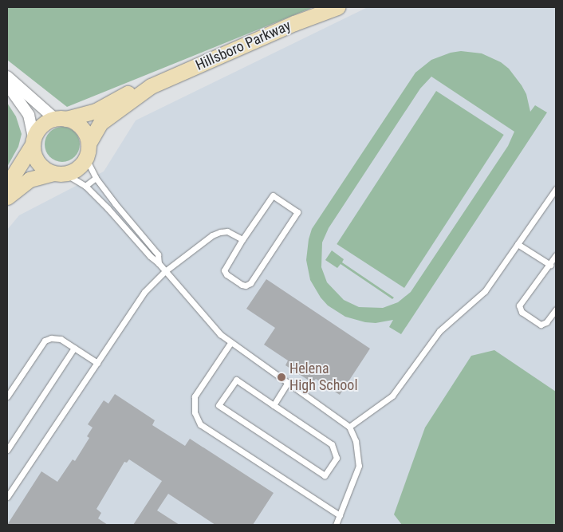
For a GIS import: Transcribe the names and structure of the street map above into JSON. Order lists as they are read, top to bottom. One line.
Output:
{"streets":{"street":["Hillsboro Parkway"]},"places":["Helena High School"]}
